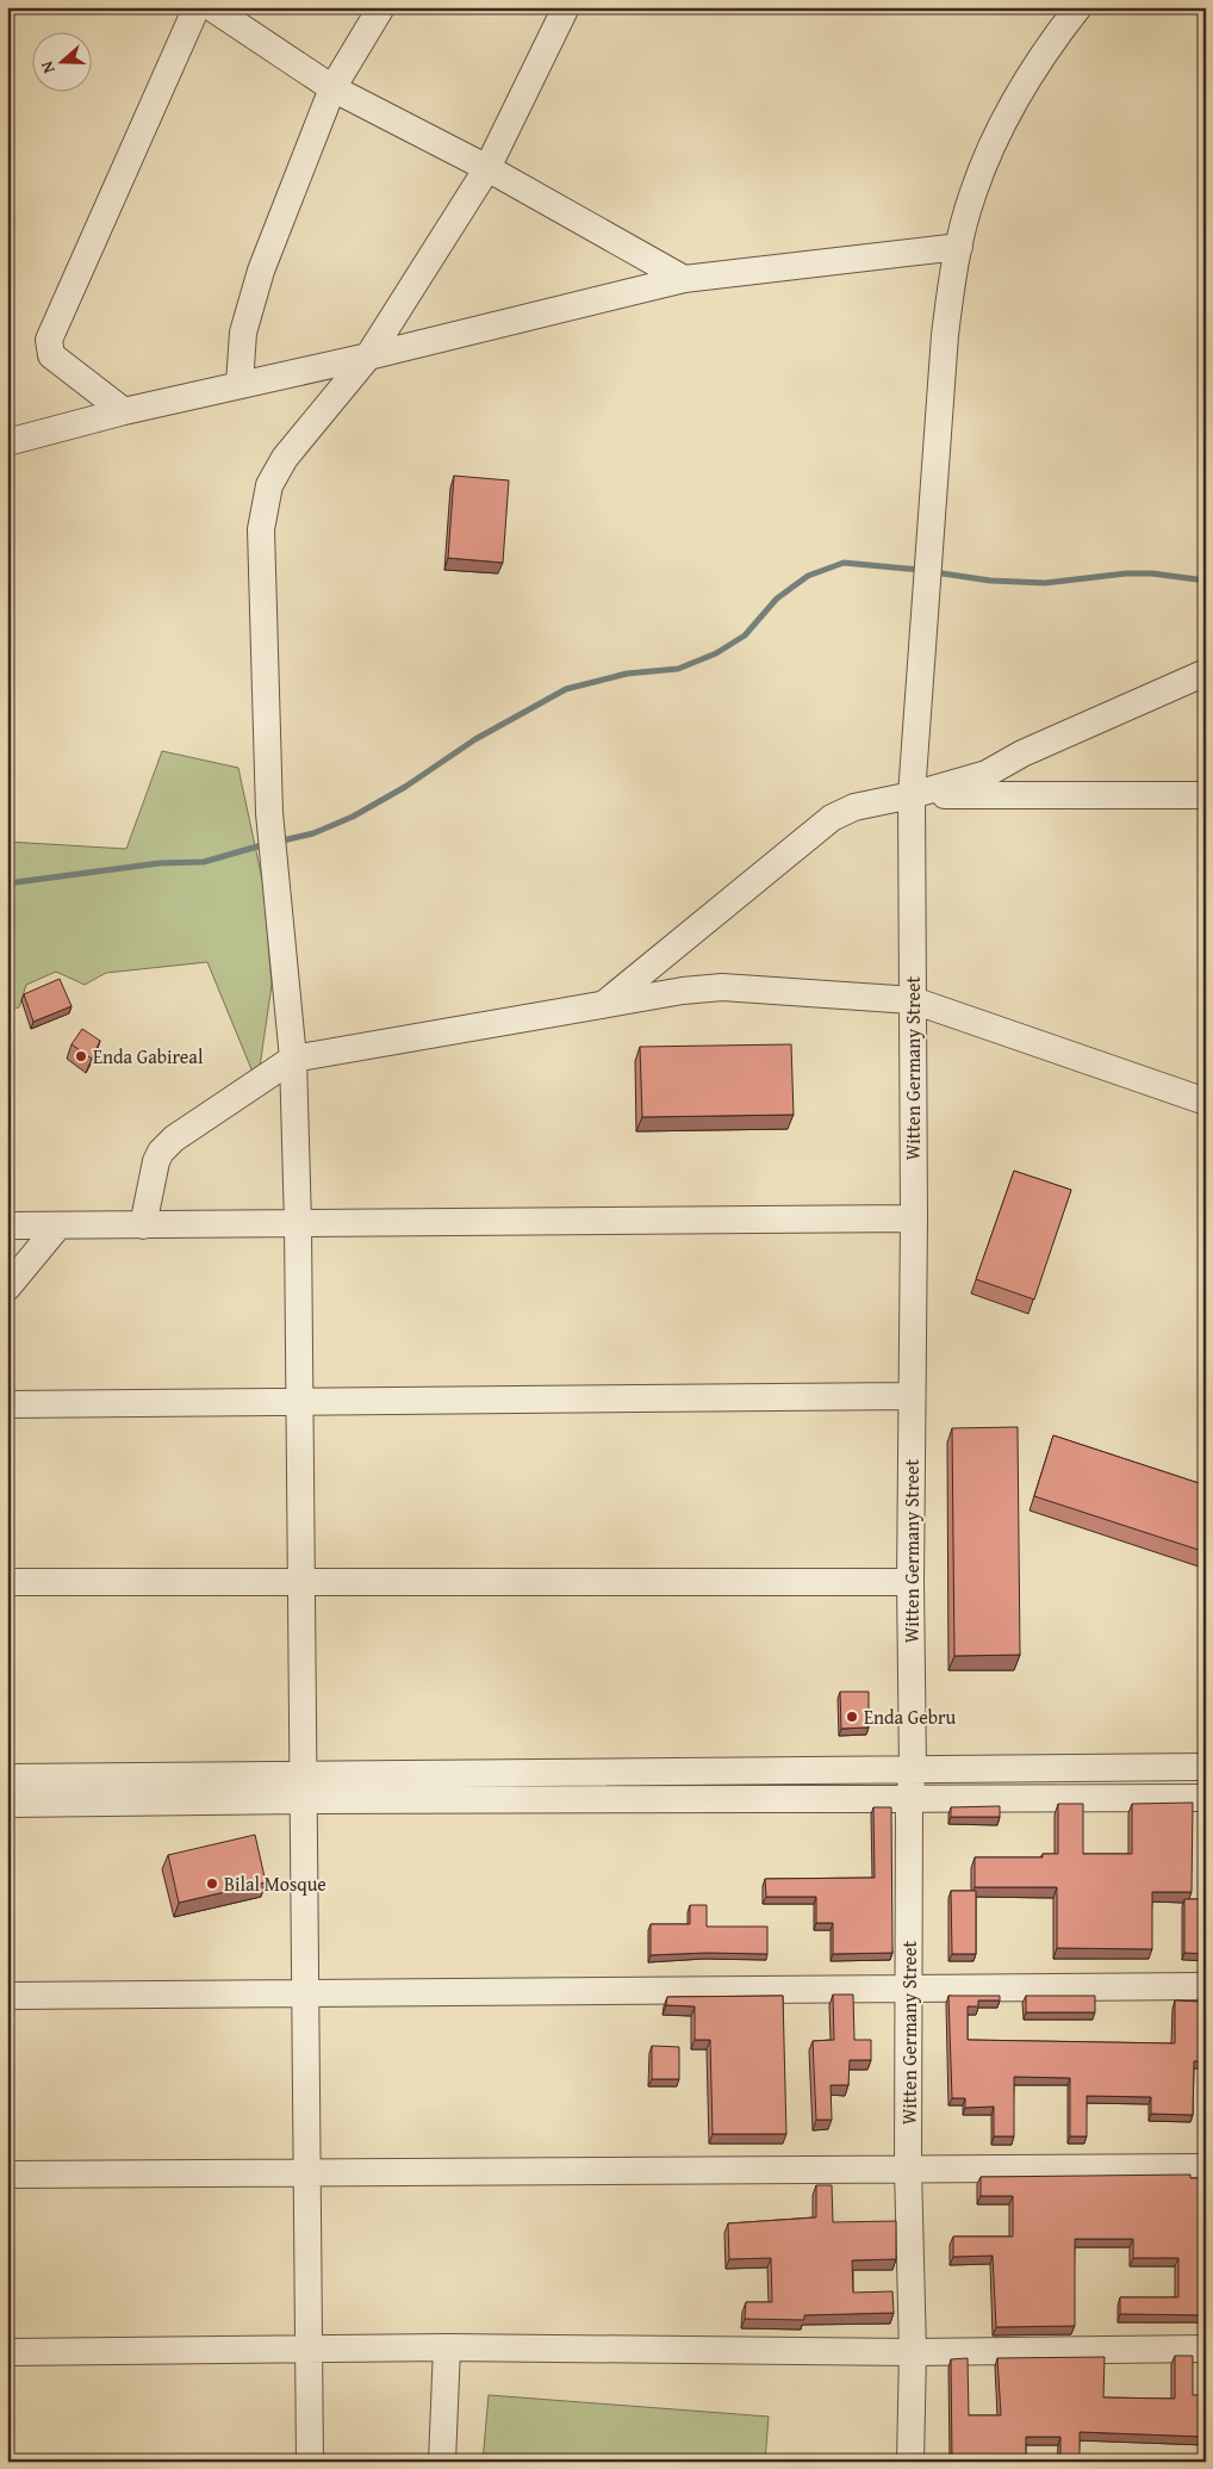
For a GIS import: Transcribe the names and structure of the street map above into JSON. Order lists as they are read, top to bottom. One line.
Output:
{"streets":{"street":["Witten Germany Street"]},"places":["Enda Gabireal","Enda Gebru","Bilal Mosque"],"north":"left"}
